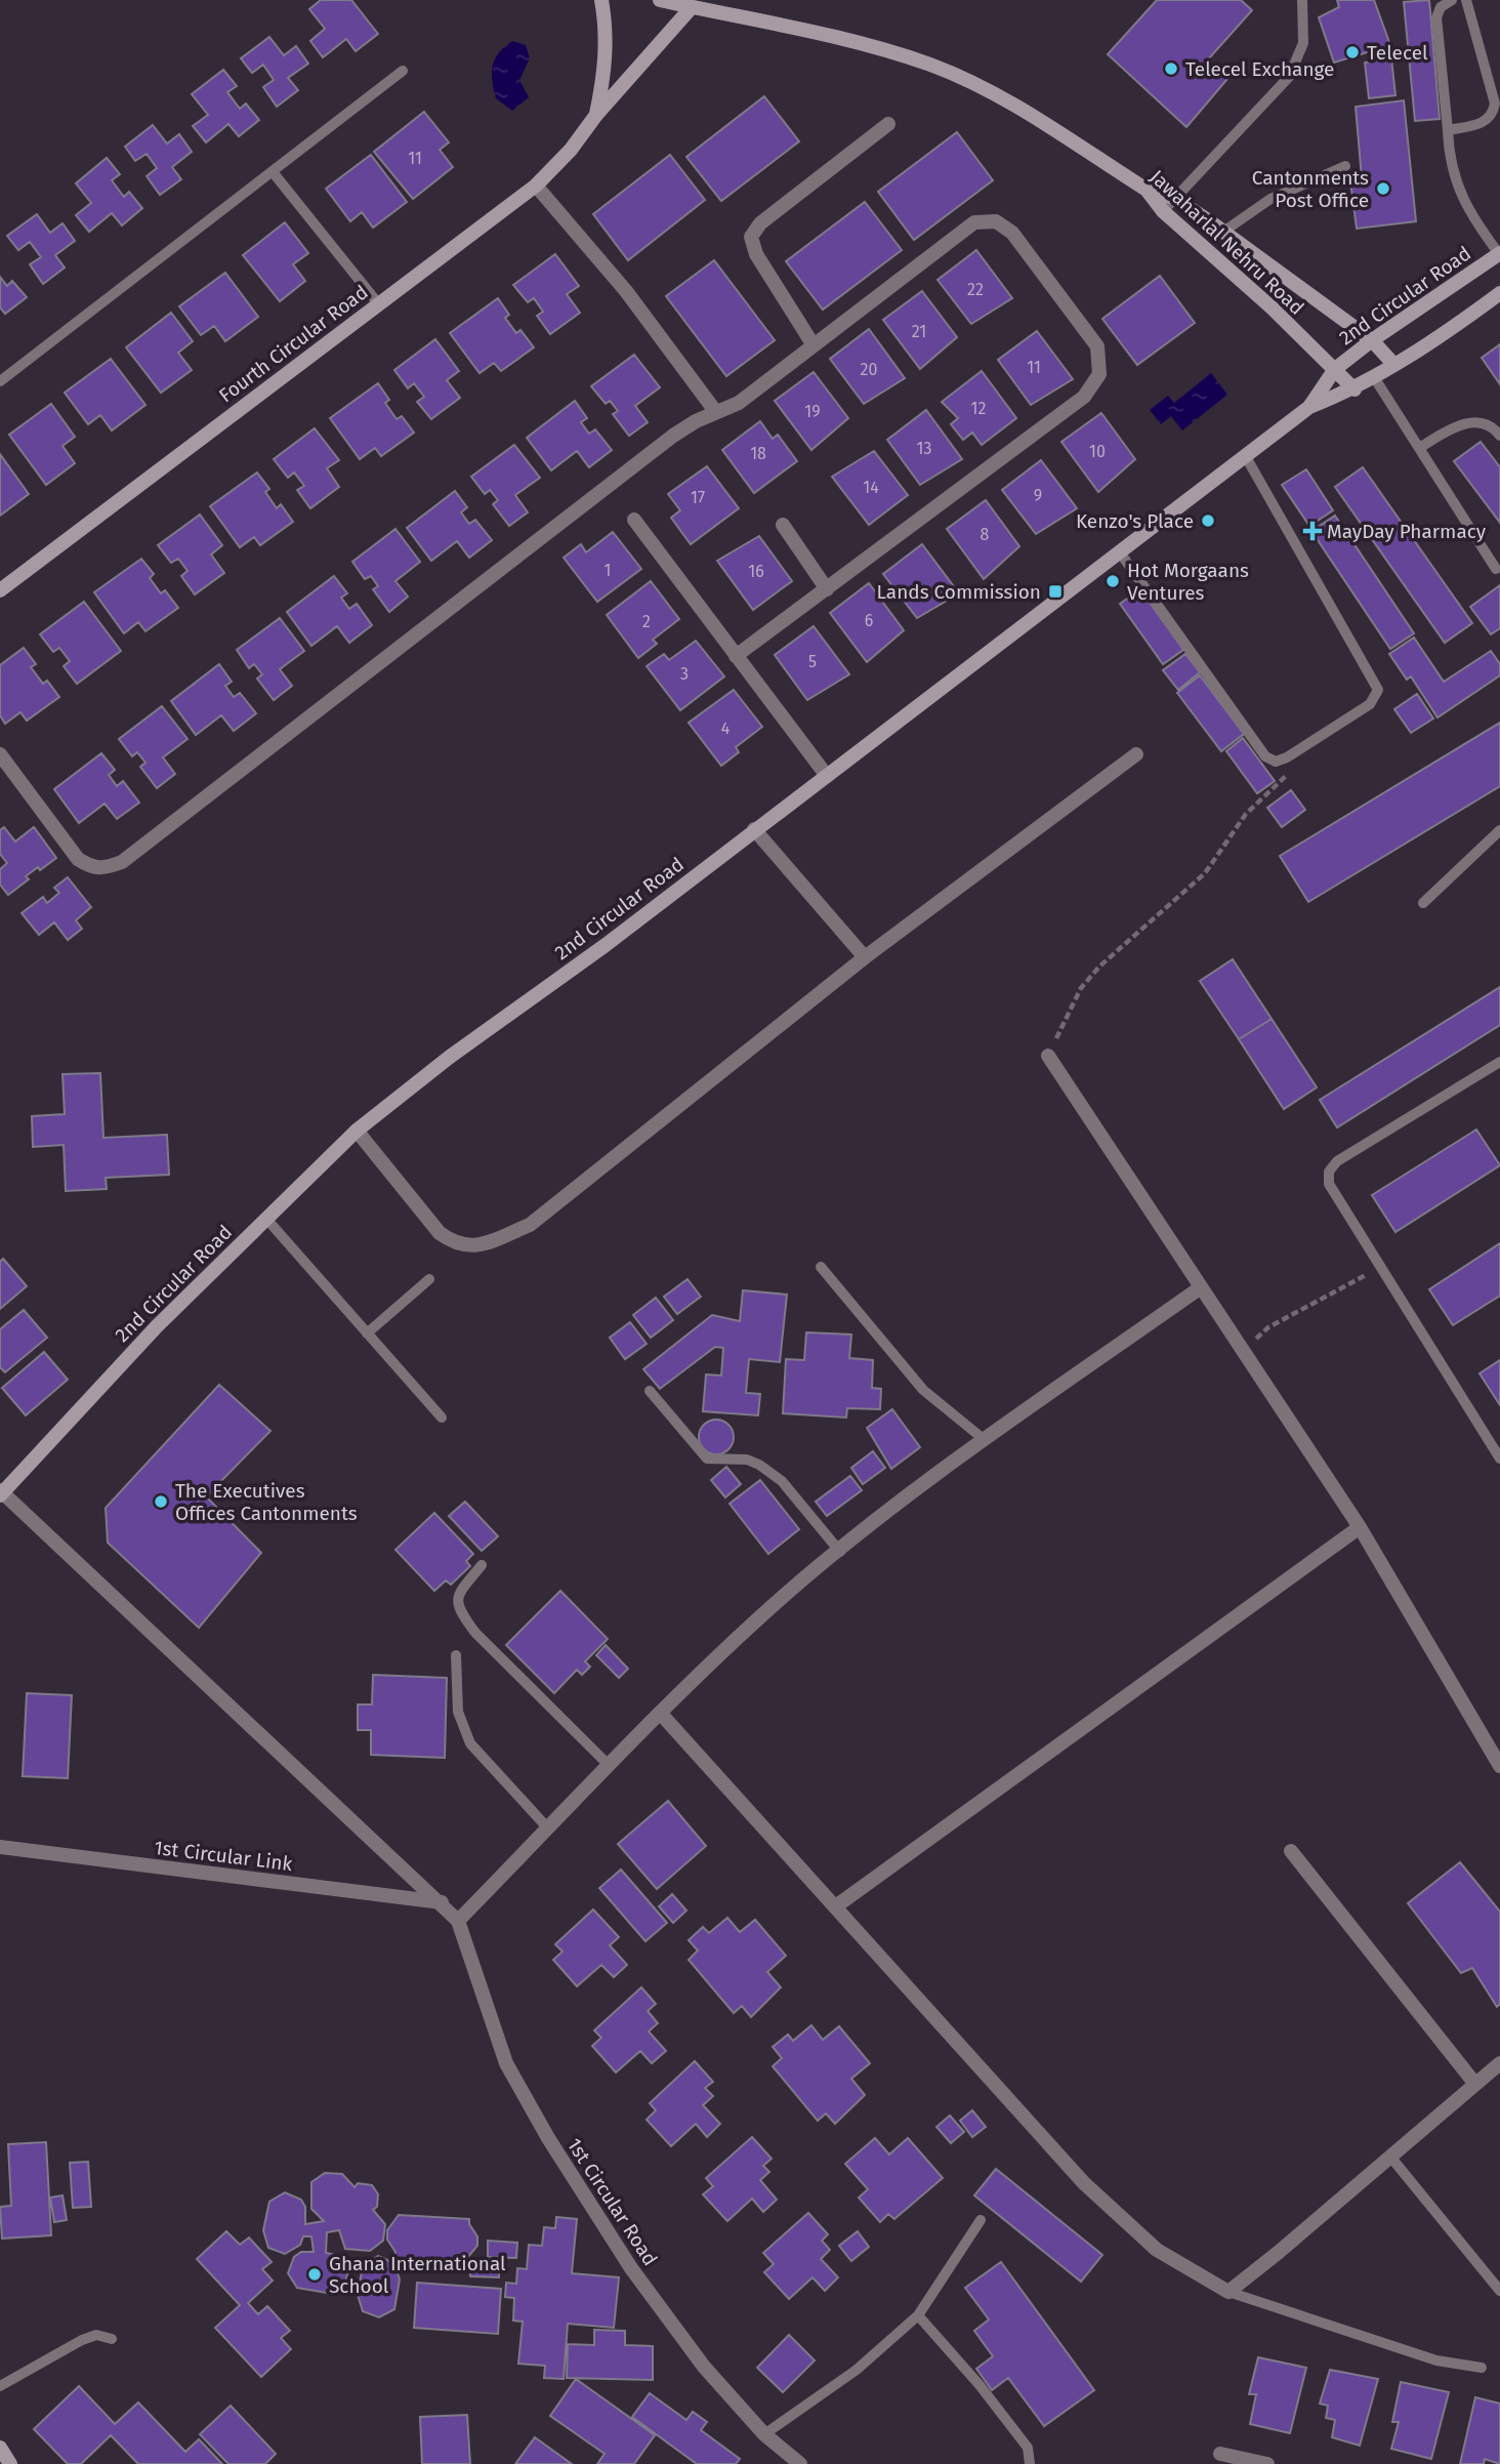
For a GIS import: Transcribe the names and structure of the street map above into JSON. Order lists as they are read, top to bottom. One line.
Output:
{"streets":{"street":["Jawaharlal Nehru Road","2nd Circular Road","Fourth Circular Road","1st Circular Link","1st Circular Road"]},"crossings":[["Jawaharlal Nehru Road","2nd Circular Road"],["Jawaharlal Nehru Road","Fourth Circular Road"]],"places":{"other":["Telecel","Telecel Exchange","Cantonments Post Office","Kenzo's Place","Hot Morgaans Ventures","The Executives Offices Cantonments","Ghana International School"],"health":["MayDay Pharmacy"],"transit":["Lands Commission"]},"house_numbers":["11","22","21","11","20","12","19","13","10","18","14","9","17","8","1","16","6","2","5","3","4"]}
